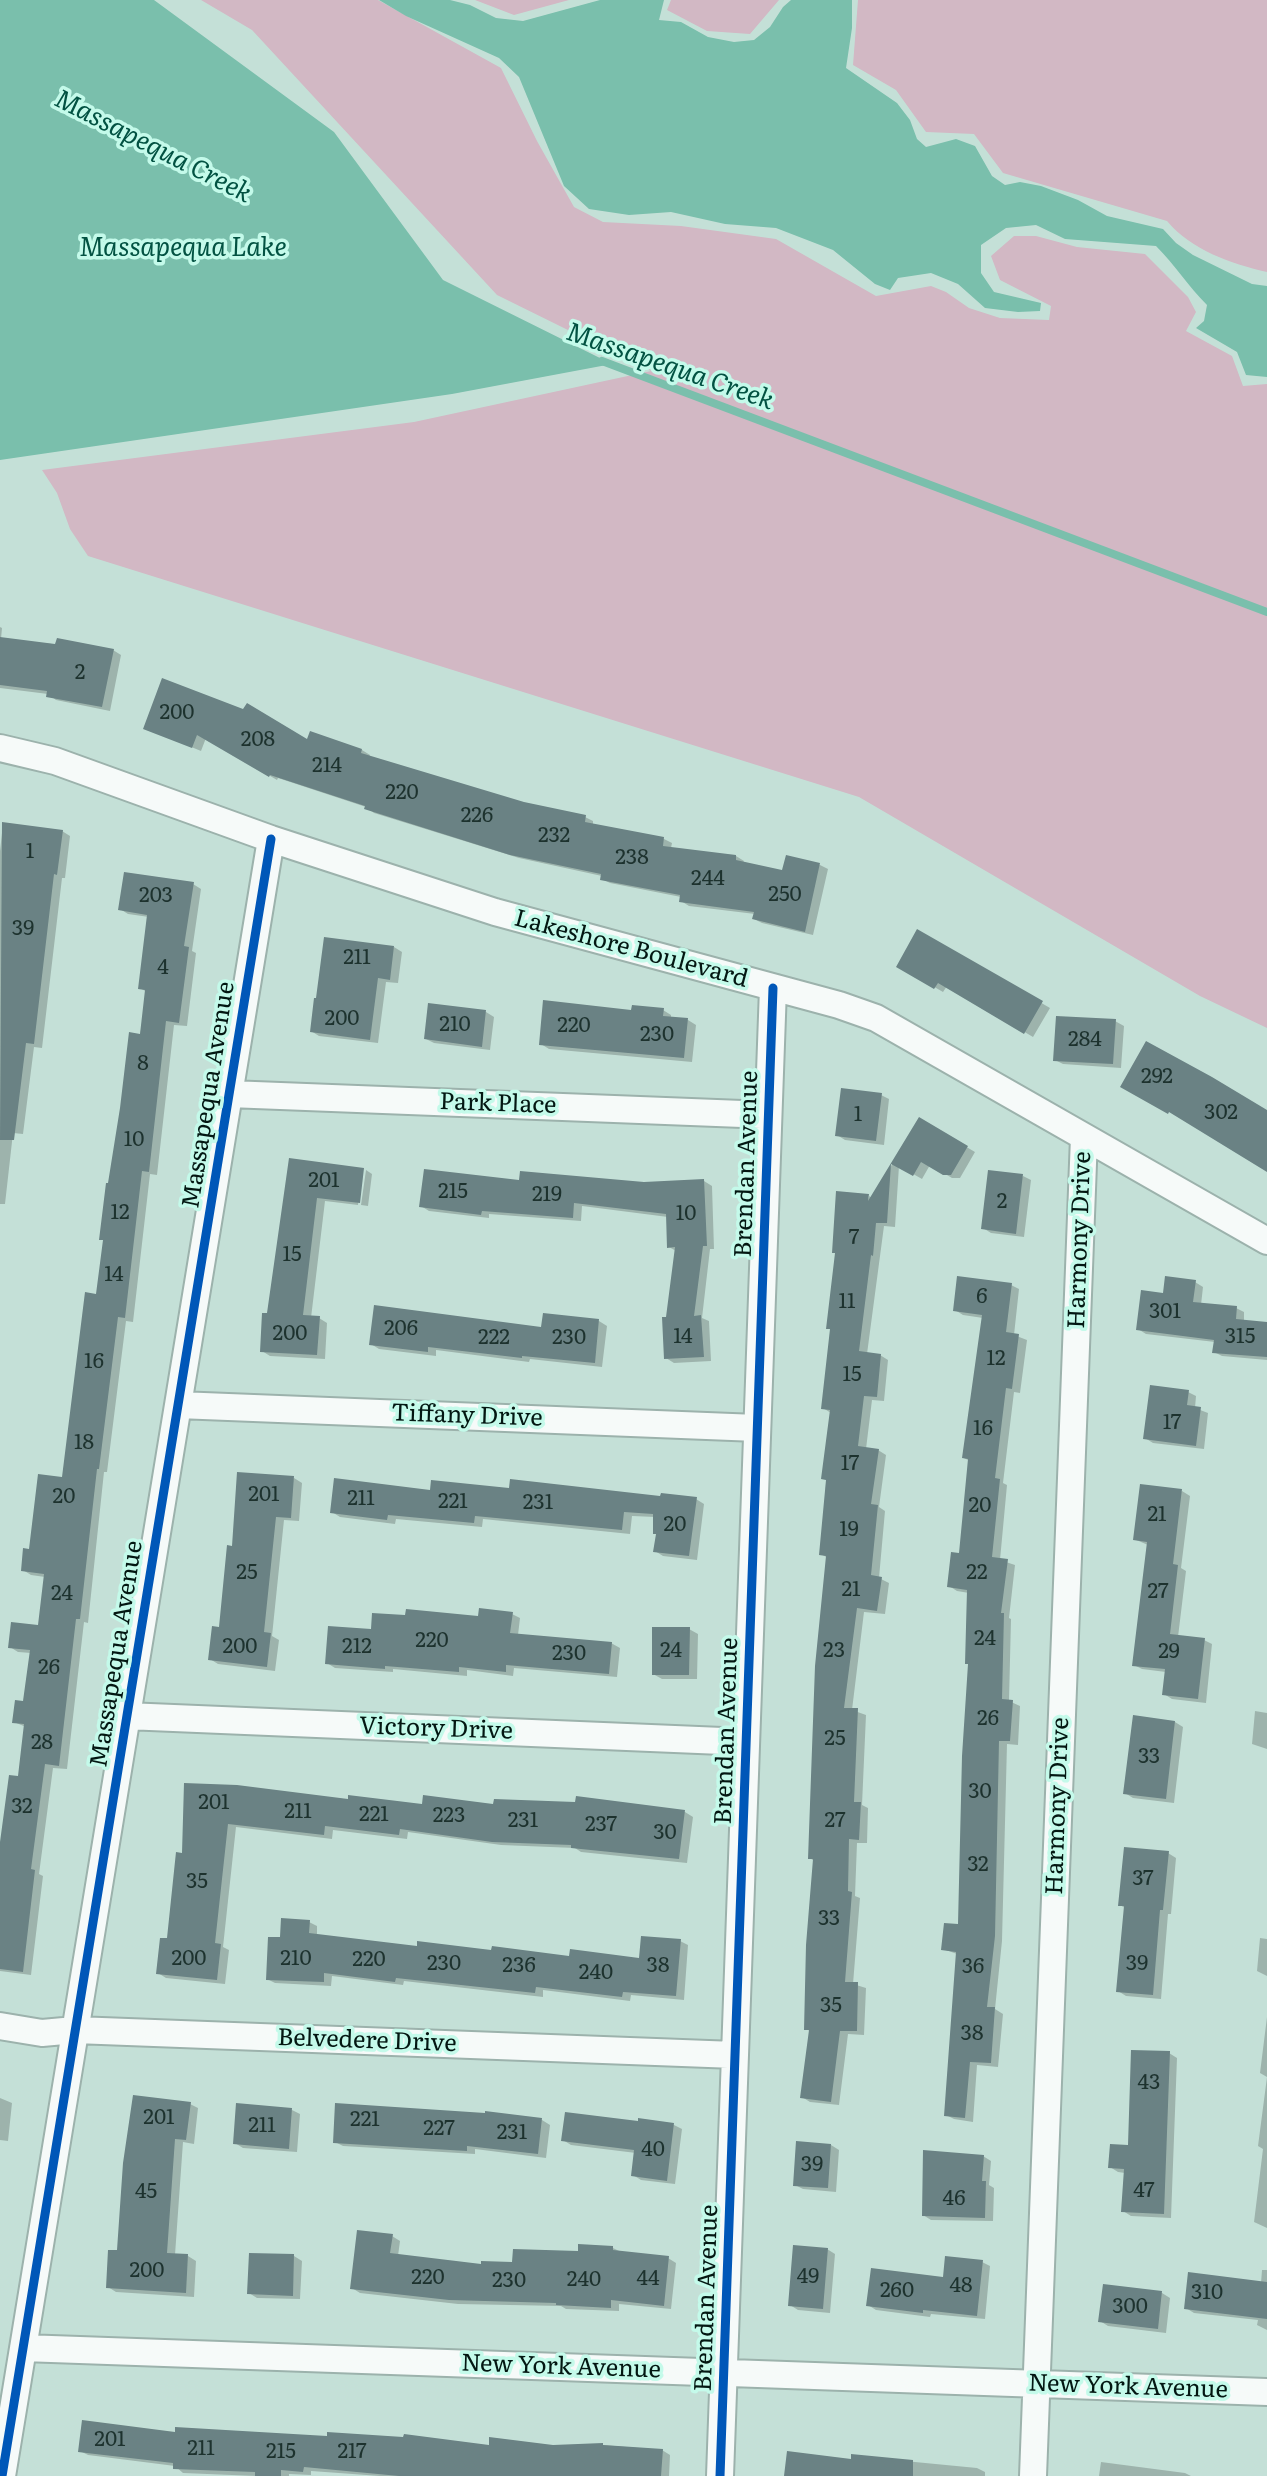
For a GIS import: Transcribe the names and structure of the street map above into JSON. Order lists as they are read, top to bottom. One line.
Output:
{"streets":{"street":["Lakeshore Boulevard","Massapequa Avenue","Park Place","Brendan Avenue","Harmony Drive","Tiffany Drive","Victory Drive","Belvedere Drive","New York Avenue"]},"crossings":[["Lakeshore Boulevard","Massapequa Avenue"],["Lakeshore Boulevard","Brendan Avenue"],["Lakeshore Boulevard","Harmony Drive"],["Massapequa Avenue","Park Place"],["Massapequa Avenue","Tiffany Drive"],["Massapequa Avenue","Victory Drive"],["Massapequa Avenue","Belvedere Drive"],["Massapequa Avenue","New York Avenue"],["Park Place","Brendan Avenue"],["Brendan Avenue","Tiffany Drive"],["Brendan Avenue","Victory Drive"],["Brendan Avenue","Belvedere Drive"],["Brendan Avenue","New York Avenue"],["Harmony Drive","New York Avenue"]],"water":["Massapequa Creek","Massapequa Lake"],"house_numbers":["2","200","208","214","220","226","232","1","238","244","250","203","39","211","4","200","210","220","230","284","8","292","302","1","10","201","215","219","2","12","10","7","15","14","6","11","301","206","200","14","315","222","230","12","16","15","17","16","18","17","201","20","211","221","231","20","21","20","19","25","22","21","27","24","24","220","200","212","24","23","29","230","26","26","25","28","33","30","201","32","211","221","223","231","27","237","30","32","37","35","33","200","210","220","230","39","236","38","36","240","35","38","43","201","221","211","227","231","40","39","47","45","46","200","49","220","44","240","230","48","260","310","300","201","211","215","217"]}
